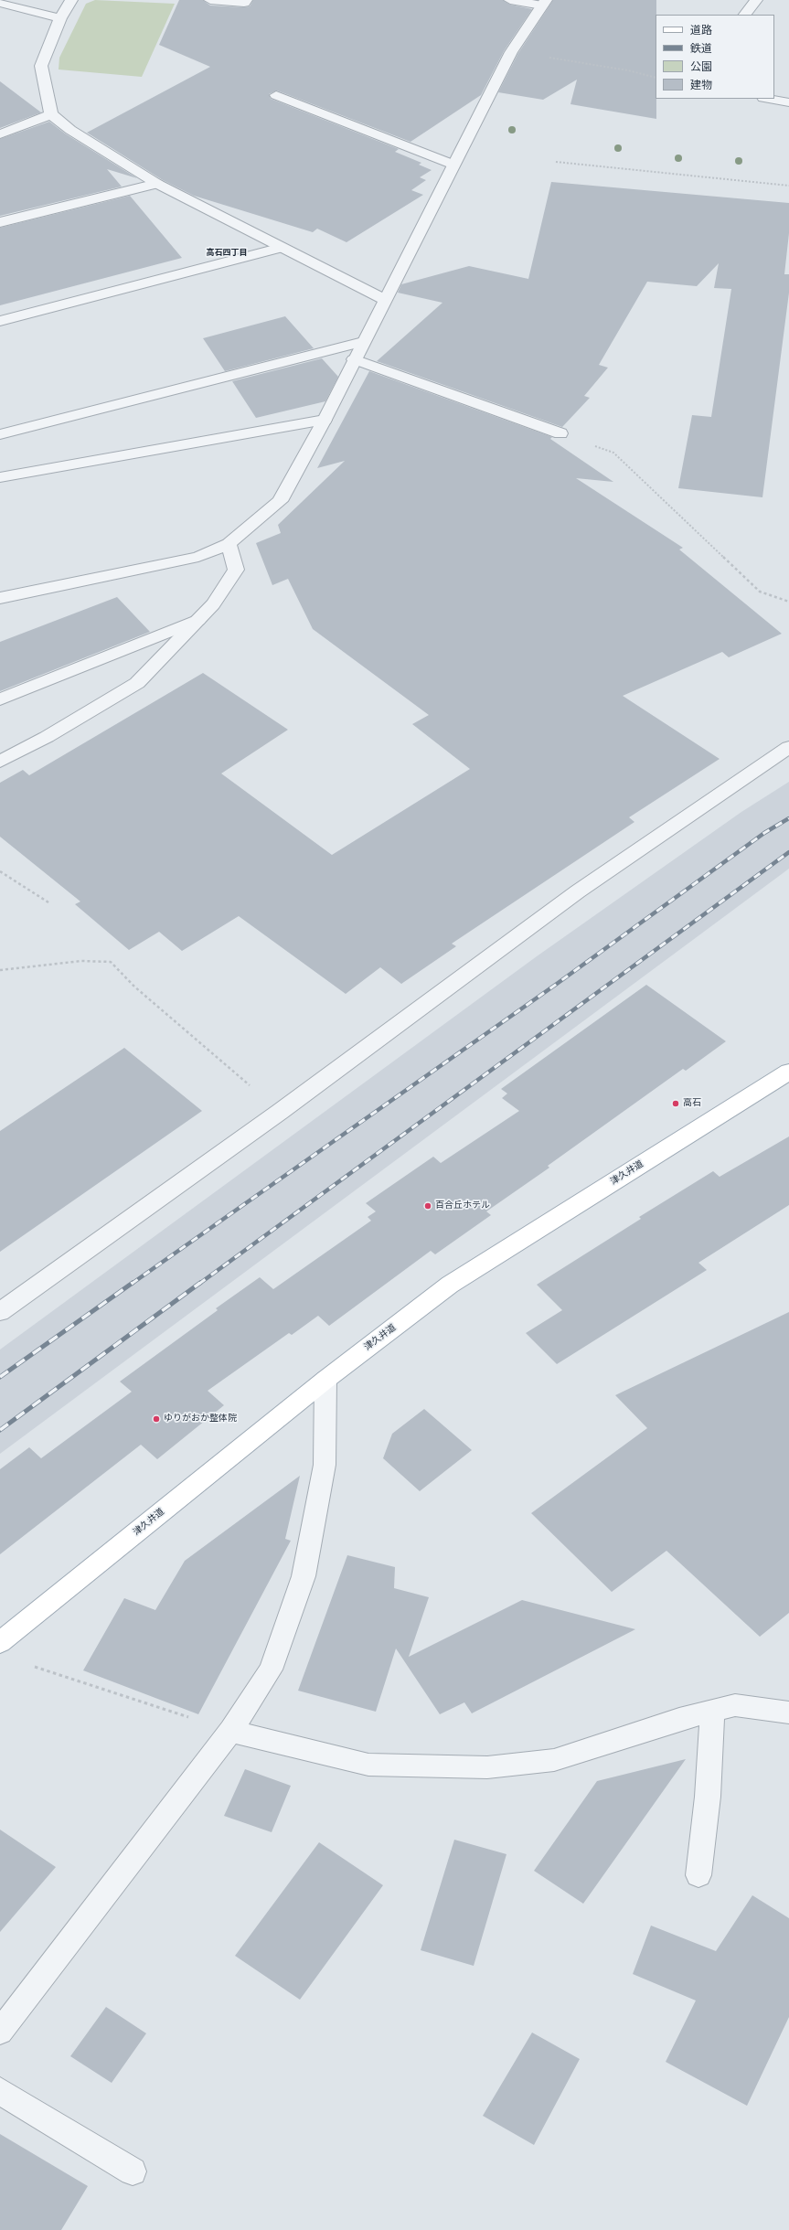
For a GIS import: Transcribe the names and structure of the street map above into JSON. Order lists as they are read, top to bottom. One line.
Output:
{"streets":{"main road":["津久井道"]},"districts":["高石四丁目"],"places":["高石","百合丘ホテル","ゆりがおか整体院"],"legend":["道路","鉄道","公園","建物"]}
